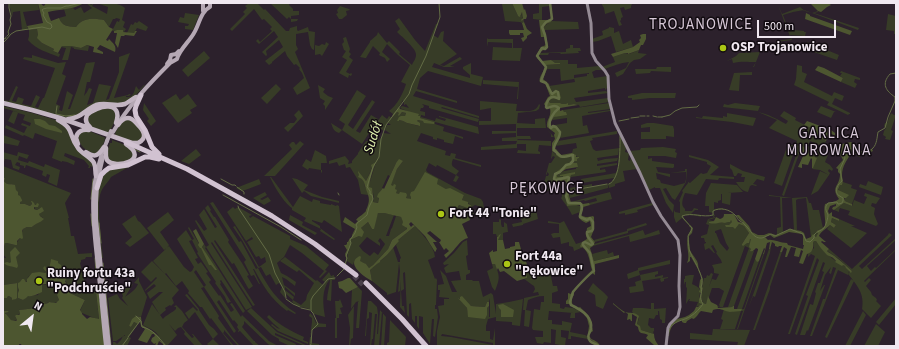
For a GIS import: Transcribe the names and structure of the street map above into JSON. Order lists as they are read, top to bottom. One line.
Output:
{"districts":["TROJANOWICE","GARLICA MUROWANA","PĘKOWICE"],"water":["Sudół"],"places":["OSP Trojanowice","Fort 44 \"Tonie\"","Fort 44a \"Pękowice\"","Ruiny fortu 43a \"Podchruście\""],"scale_bar":"500 m","north":"top right"}
